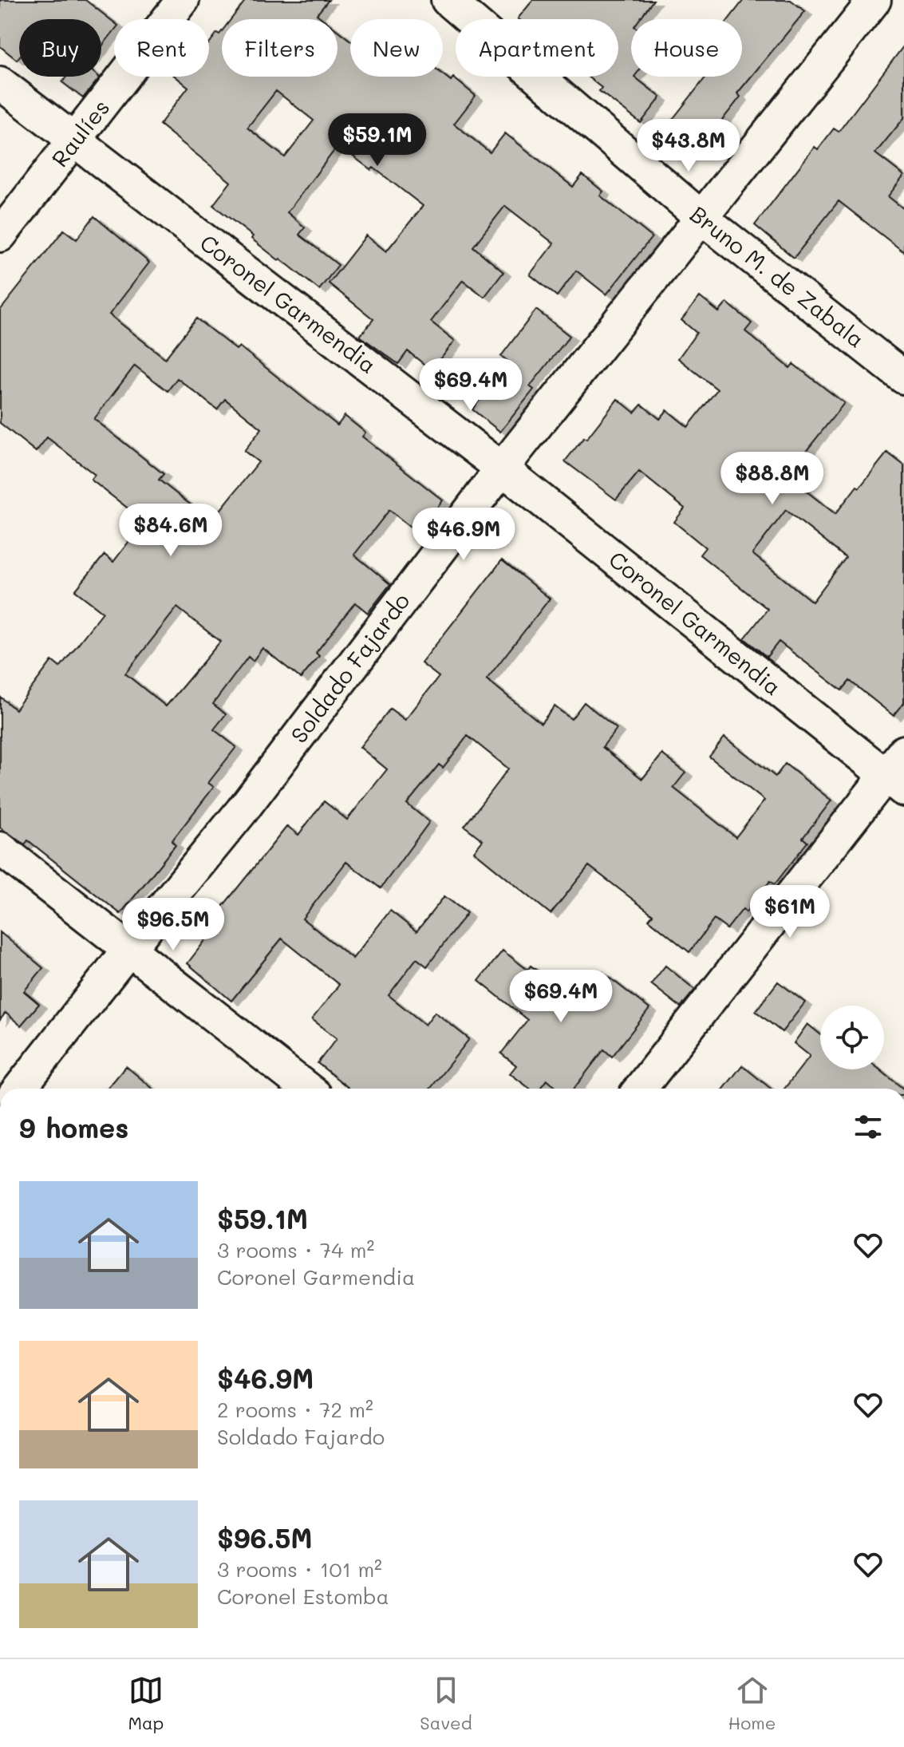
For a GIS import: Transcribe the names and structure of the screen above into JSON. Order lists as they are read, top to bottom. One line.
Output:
{"streets":{"street":["Raulíes","Bruno M. de Zabala","Coronel Garmendia","Soldado Fajardo"]},"crossings":[["Raulíes","Coronel Garmendia"],["Bruno M. de Zabala","Soldado Fajardo"],["Coronel Garmendia","Soldado Fajardo"]],"page":{"chip":["Buy","Rent","Filters","New","Apartment","House"],"price":["$59.1M","$43.8M","$69.4M","$88.8M","$84.6M","$46.9M","$61M","$96.5M","$69.4M"],"heading":"9 homes","list":[{"name":"$59.1M","note":"3 rooms · 74 m² · Coronel Garmendia"},{"name":"$46.9M","note":"2 rooms · 72 m² · Soldado Fajardo"},{"name":"$96.5M","note":"3 rooms · 101 m² · Coronel Estomba"}],"tabs":["Map","Saved","Home"]}}
